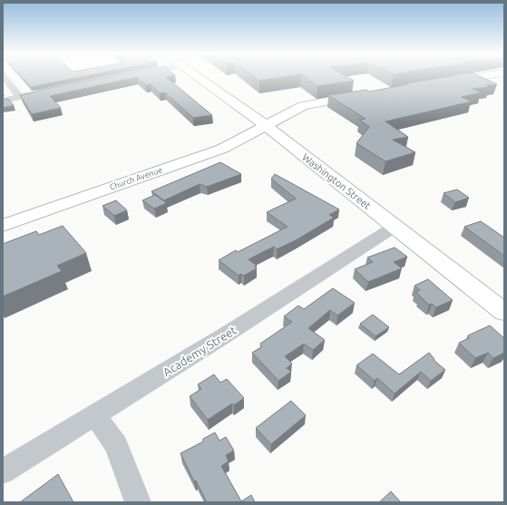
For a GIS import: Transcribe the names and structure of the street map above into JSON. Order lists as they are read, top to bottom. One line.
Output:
{"streets":{"main road":["Church Avenue","Washington Street"],"street":["Academy Street"]},"crossings":[["Church Avenue","Washington Street"],["Washington Street","Academy Street"]]}
